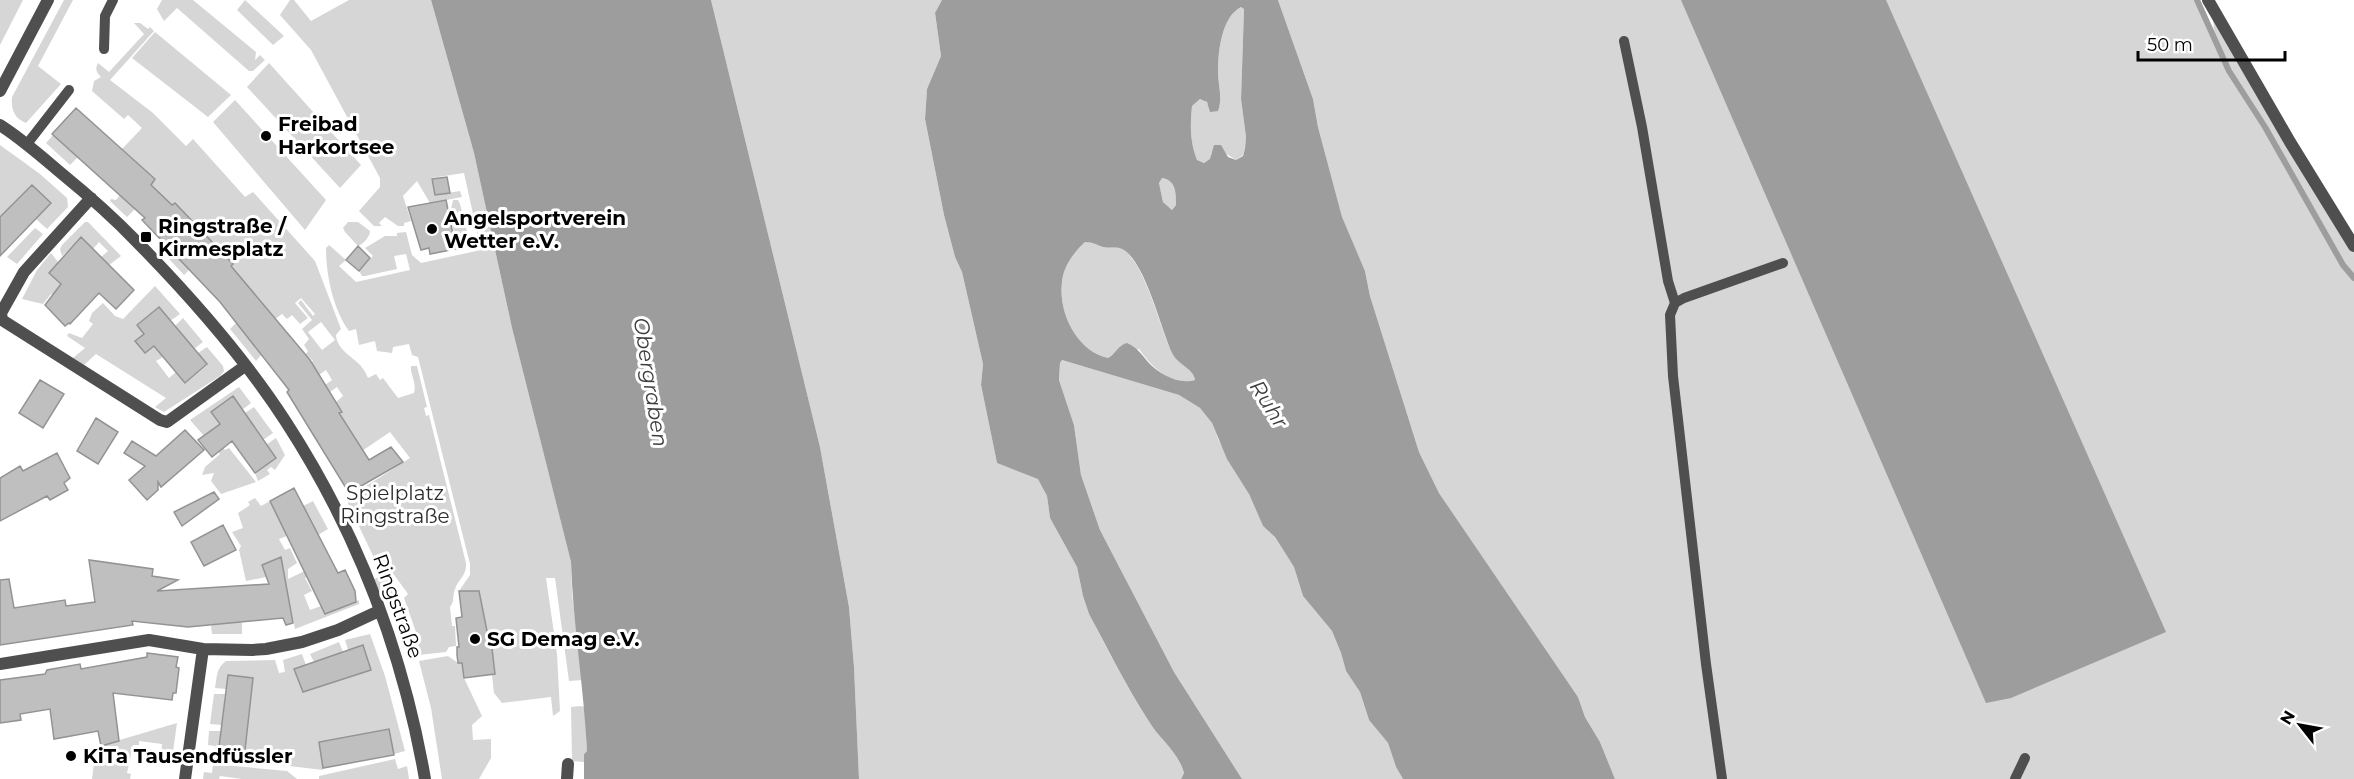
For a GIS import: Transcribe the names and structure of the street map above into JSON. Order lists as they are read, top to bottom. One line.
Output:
{"streets":{"street":["Ringstraße"]},"water":["Obergraben","Ruhr"],"parks":["Spielplatz Ringstraße"],"places":{"other":["Freibad Harkortsee","Angelsportverein Wetter e.V.","SG Demag e.V.","KiTa Tausendfüssler"],"transit":["Ringstraße / Kirmesplatz"]},"scale_bar":"50 m","north":"top left"}
